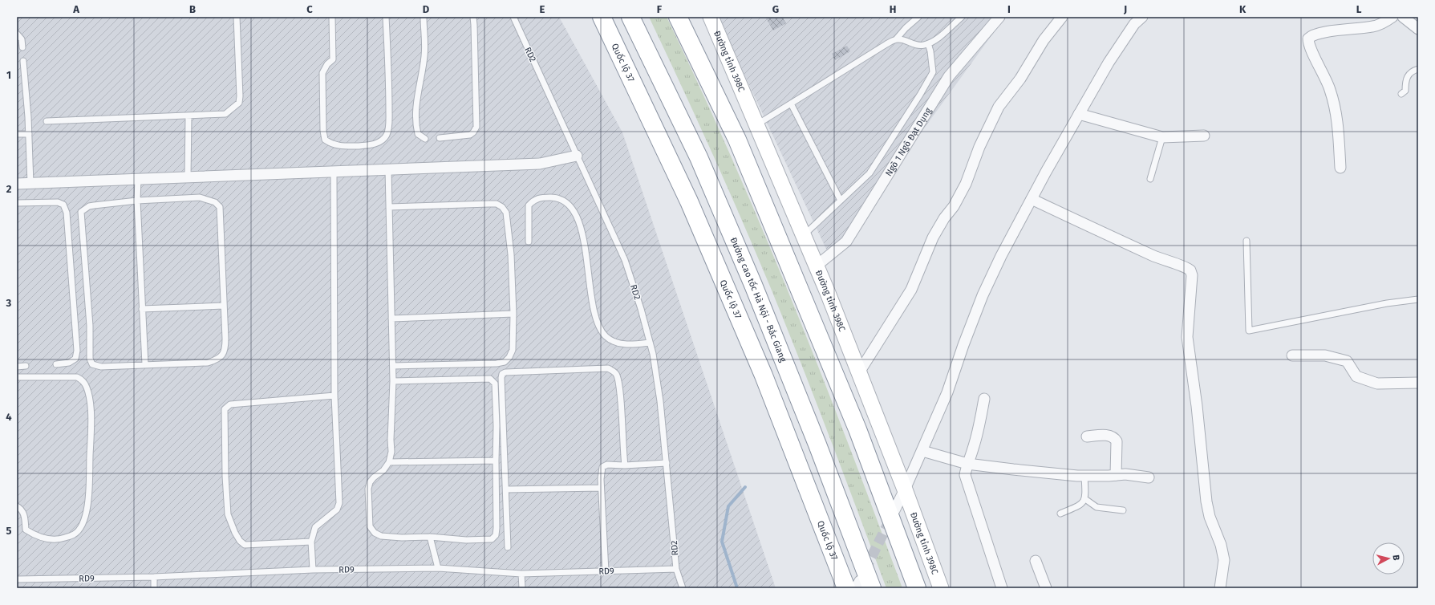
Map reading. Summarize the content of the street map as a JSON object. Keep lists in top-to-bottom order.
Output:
{
  "streets": {
    "highway": ["Quốc lộ 37", "Đường cao tốc Hà Nội - Bắc Giang"],
    "main road": ["Đường tỉnh 398C"],
    "street": ["Ngõ 1 Ngô Đạt Dụng"],
    "lane": ["RD2", "RD9"]
  },
  "crossings": [
    ["RD2", "RD9"],
    ["Đường tỉnh 398C", "Ngõ 1 Ngô Đạt Dụng"],
    ["Quốc lộ 37", "Đường cao tốc Hà Nội - Bắc Giang"]
  ],
  "north": "right",
  "grid": {
    "columns": [
      "A",
      "B",
      "C",
      "D",
      "E",
      "F",
      "G",
      "H",
      "I",
      "J",
      "K",
      "L"
    ],
    "rows": [
      "1",
      "2",
      "3",
      "4",
      "5"
    ]
  }
}
